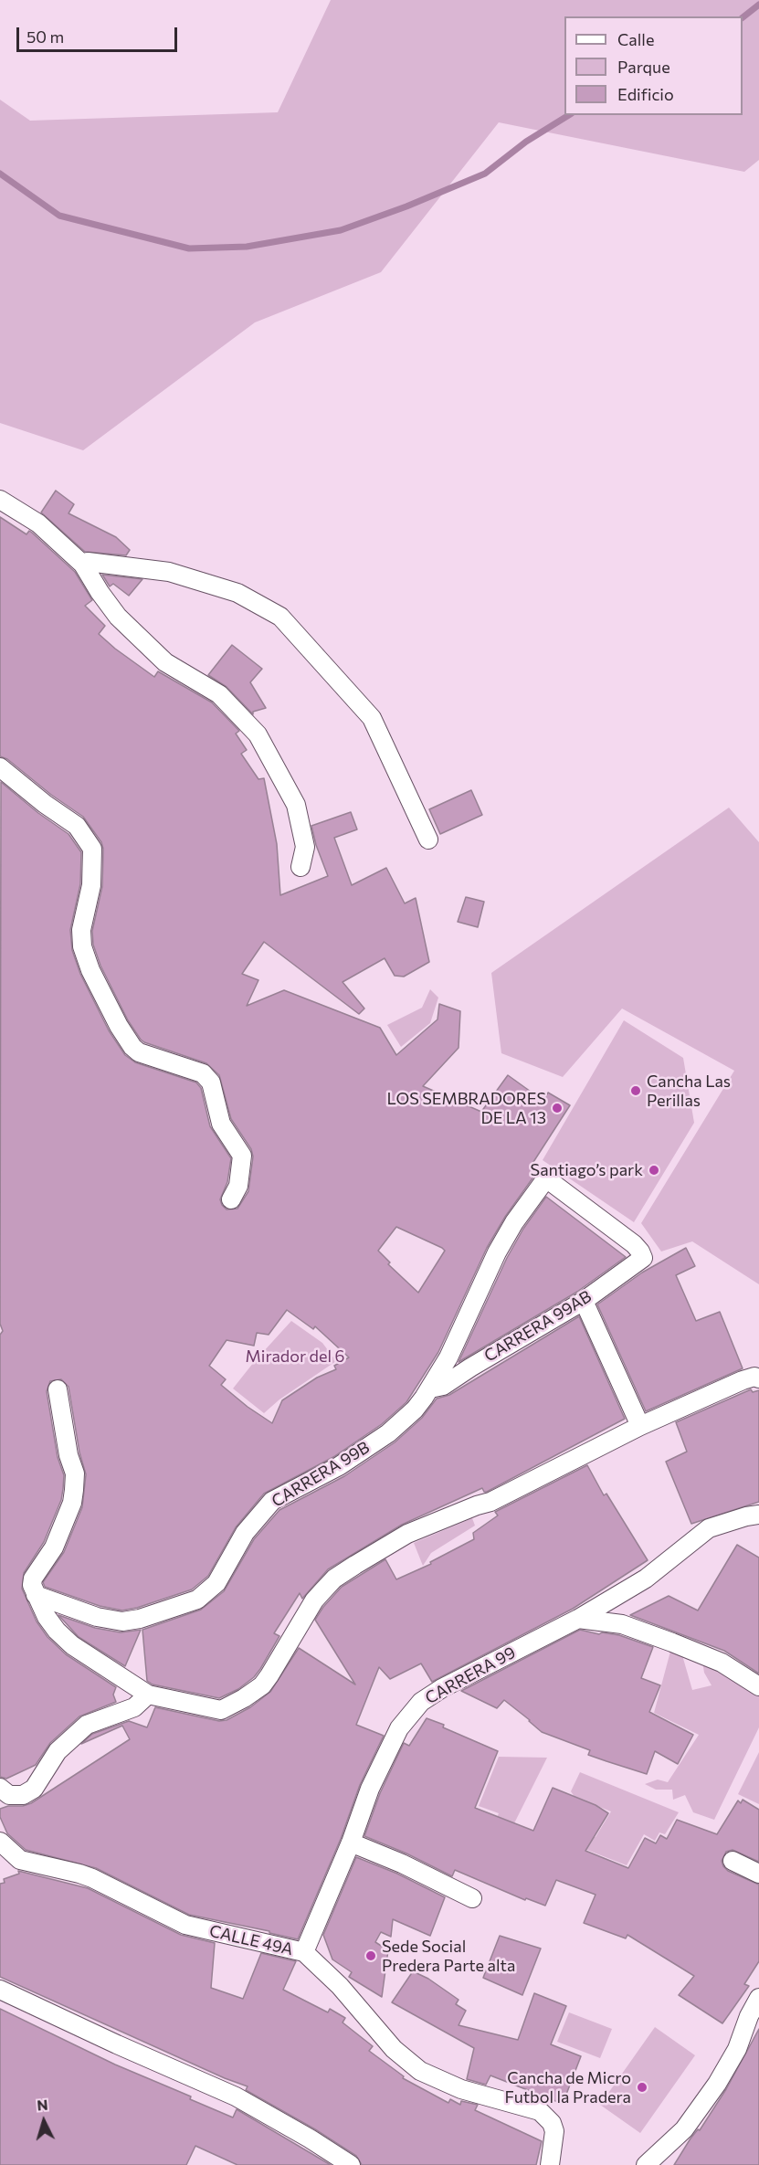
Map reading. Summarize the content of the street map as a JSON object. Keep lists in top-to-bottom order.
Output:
{
  "streets": {
    "street": [
      "CARRERA 99AB",
      "CARRERA 99B",
      "CARRERA 99",
      "CALLE 49A"
    ]
  },
  "crossings": [
    ["CARRERA 99AB", "CARRERA 99B"],
    ["CARRERA 99", "CALLE 49A"]
  ],
  "parks": ["Mirador del 6"],
  "places": [
    "Cancha Las Perillas",
    "LOS SEMBRADORES DE LA 13",
    "Santiago’s park",
    "Sede Social Predera Parte alta",
    "Cancha de Micro Futbol la Pradera"
  ],
  "legend": ["Calle", "Parque", "Edificio"],
  "scale_bar": "50 m",
  "north": "top"
}
